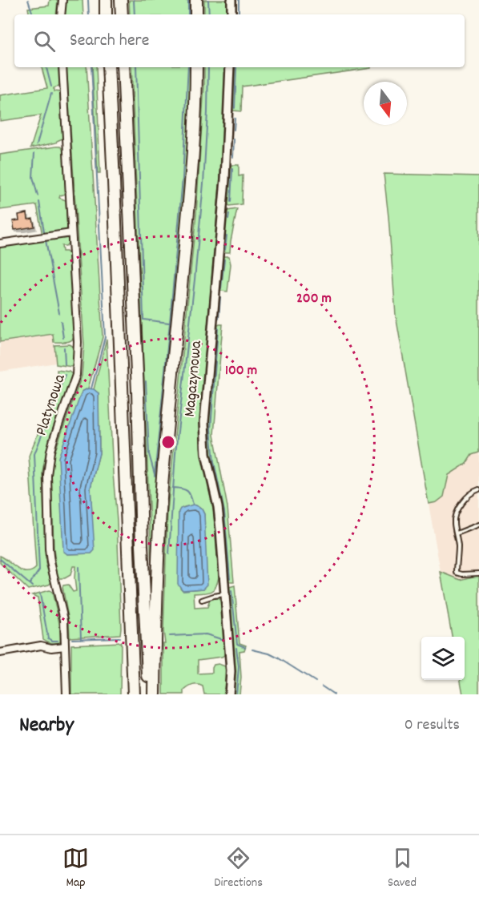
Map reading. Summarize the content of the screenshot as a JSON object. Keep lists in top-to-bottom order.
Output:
{
  "streets": {
    "street": ["Magazynowa", "Platynowa"]
  },
  "north": "bottom",
  "page": {
    "search": "Search here",
    "heading": ["Nearby", "0 results"],
    "nav": ["Map", "Directions", "Saved"]
  },
  "rings": ["200 m", "100 m"]
}
